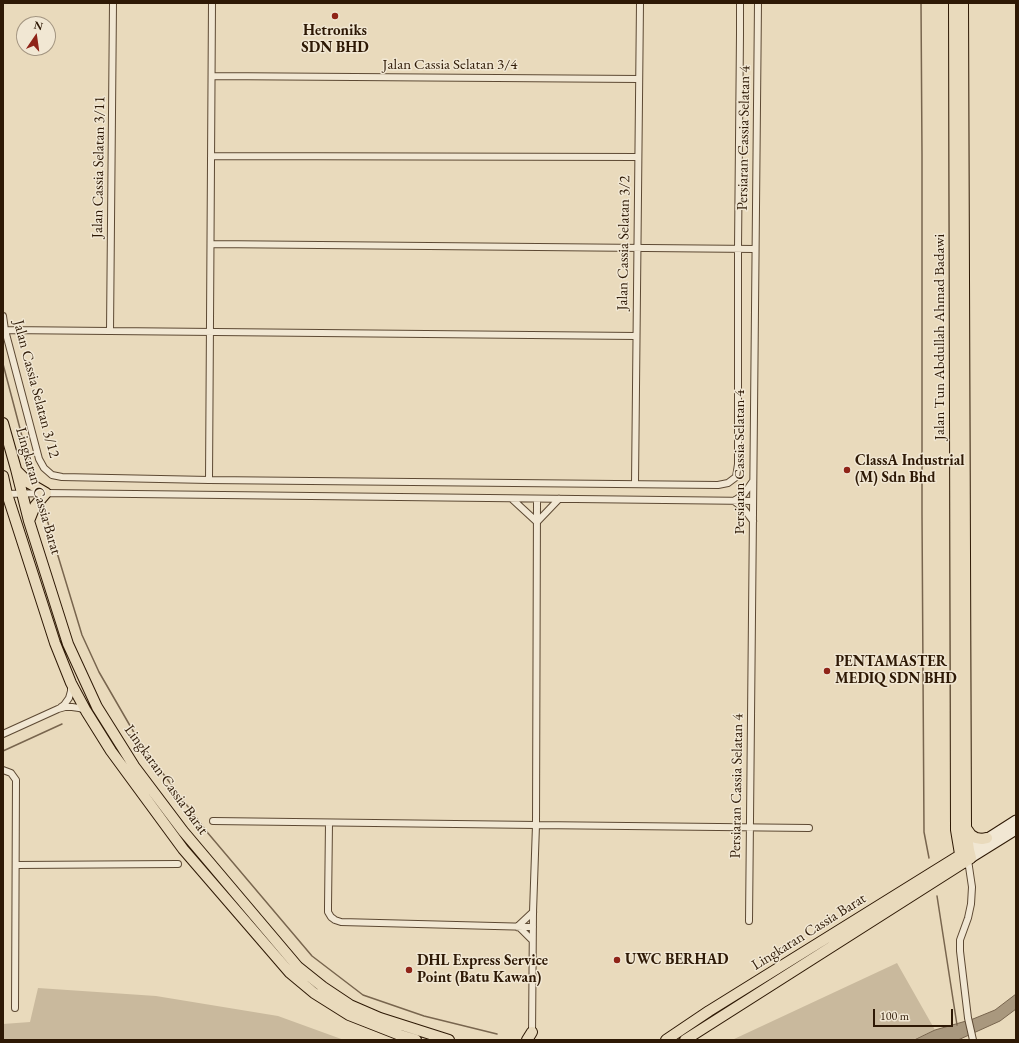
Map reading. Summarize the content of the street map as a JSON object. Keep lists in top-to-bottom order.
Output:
{
  "streets": {
    "main road": ["Jalan Tun Abdullah Ahmad Badawi", "Lingkaran Cassia Barat"],
    "street": [
      "Jalan Cassia Selatan 3/4",
      "Persiaran Cassia Selatan 4",
      "Jalan Cassia Selatan 3/11",
      "Jalan Cassia Selatan 3/2",
      "Jalan Cassia Selatan 3/12"
    ]
  },
  "crossings": [
    ["Jalan Cassia Selatan 3/4", "Jalan Cassia Selatan 3/2"],
    ["Jalan Cassia Selatan 3/2", "Jalan Cassia Selatan 3/12"],
    ["Jalan Tun Abdullah Ahmad Badawi", "Lingkaran Cassia Barat"]
  ],
  "places": [
    "Hetroniks SDN BHD",
    "ClassA Industrial (M) Sdn Bhd",
    "PENTAMASTER MEDIQ SDN BHD",
    "UWC BERHAD",
    "DHL Express Service Point (Batu Kawan)"
  ],
  "scale_bar": "100 m",
  "north": "top"
}
